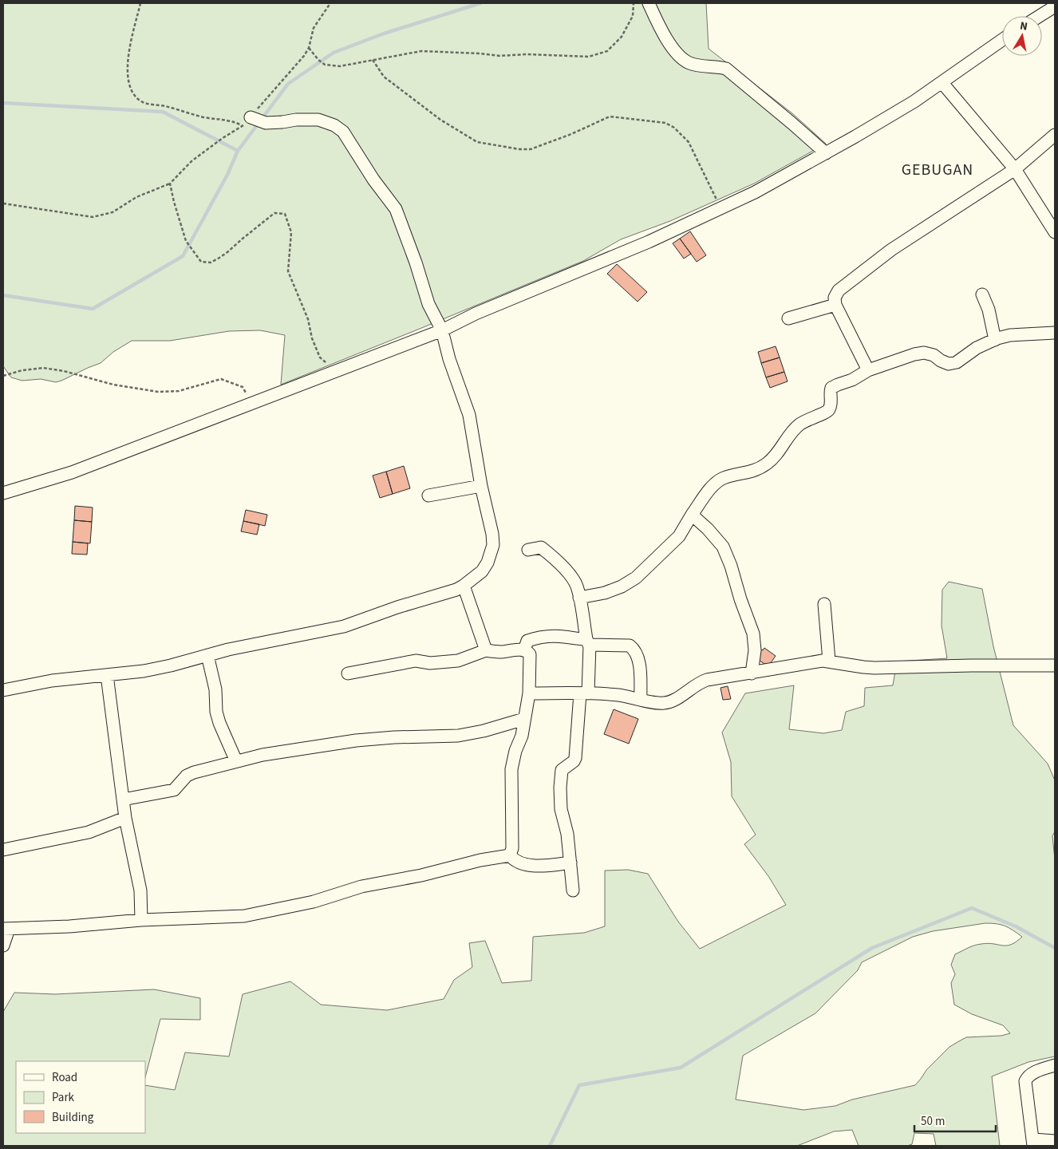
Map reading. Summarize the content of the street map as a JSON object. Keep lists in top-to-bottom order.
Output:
{
  "districts": ["GEBUGAN"],
  "legend": ["Road", "Park", "Building"],
  "scale_bar": "50 m",
  "north": "top"
}
